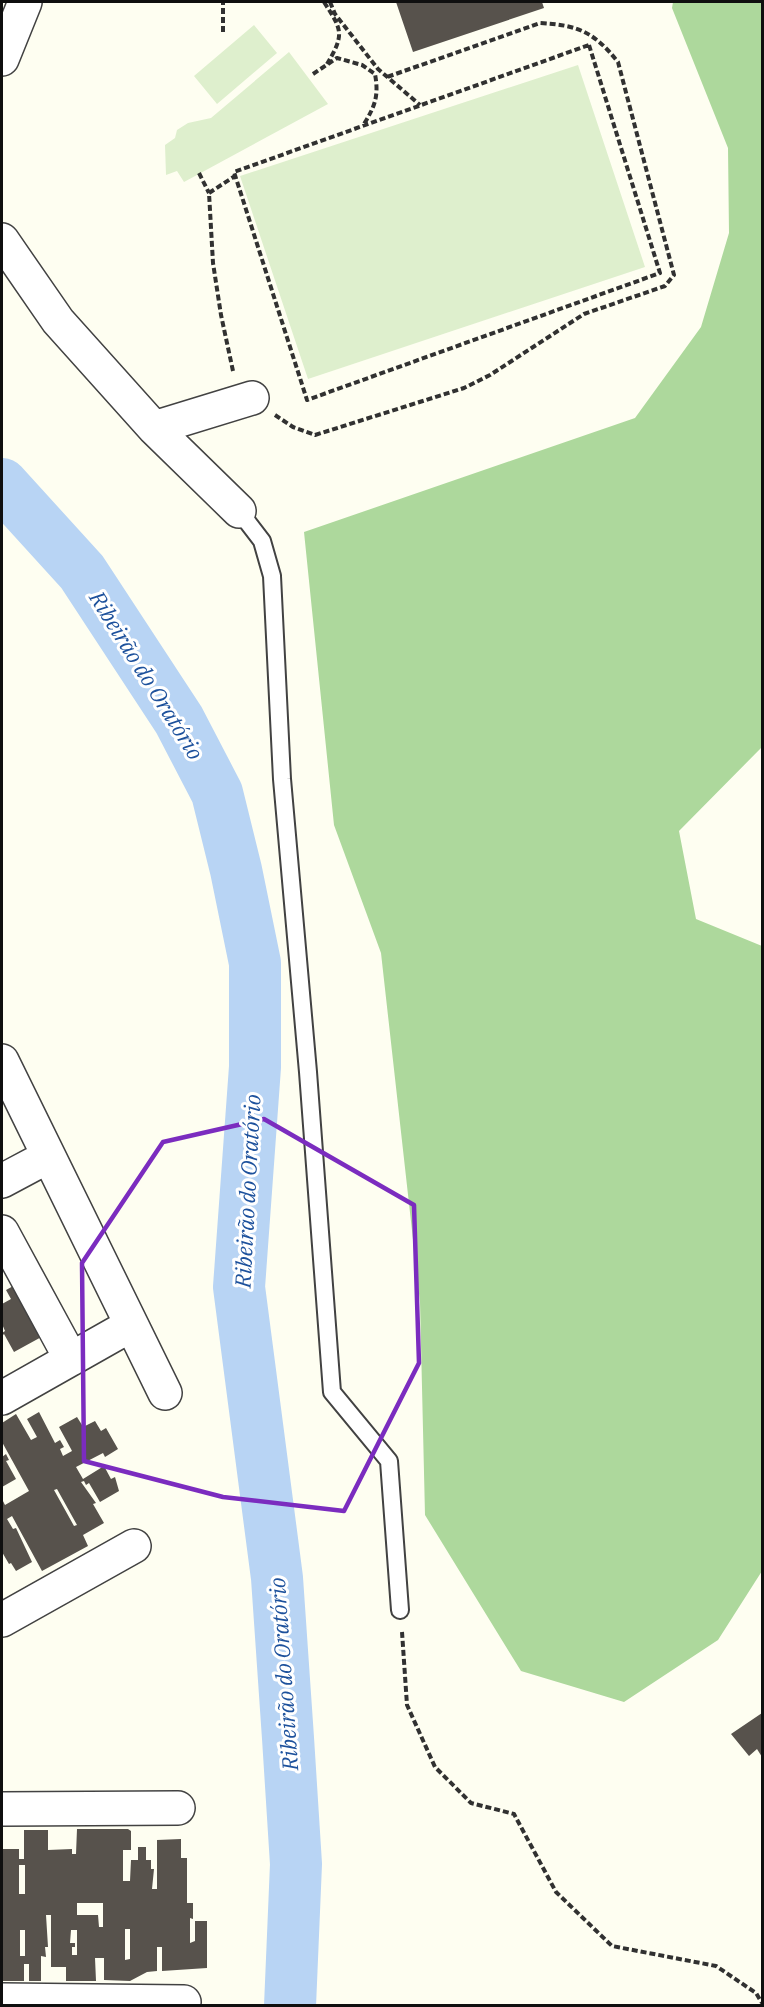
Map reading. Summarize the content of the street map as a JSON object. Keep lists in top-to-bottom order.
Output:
{
  "water": ["Ribeirão do Oratório"]
}
